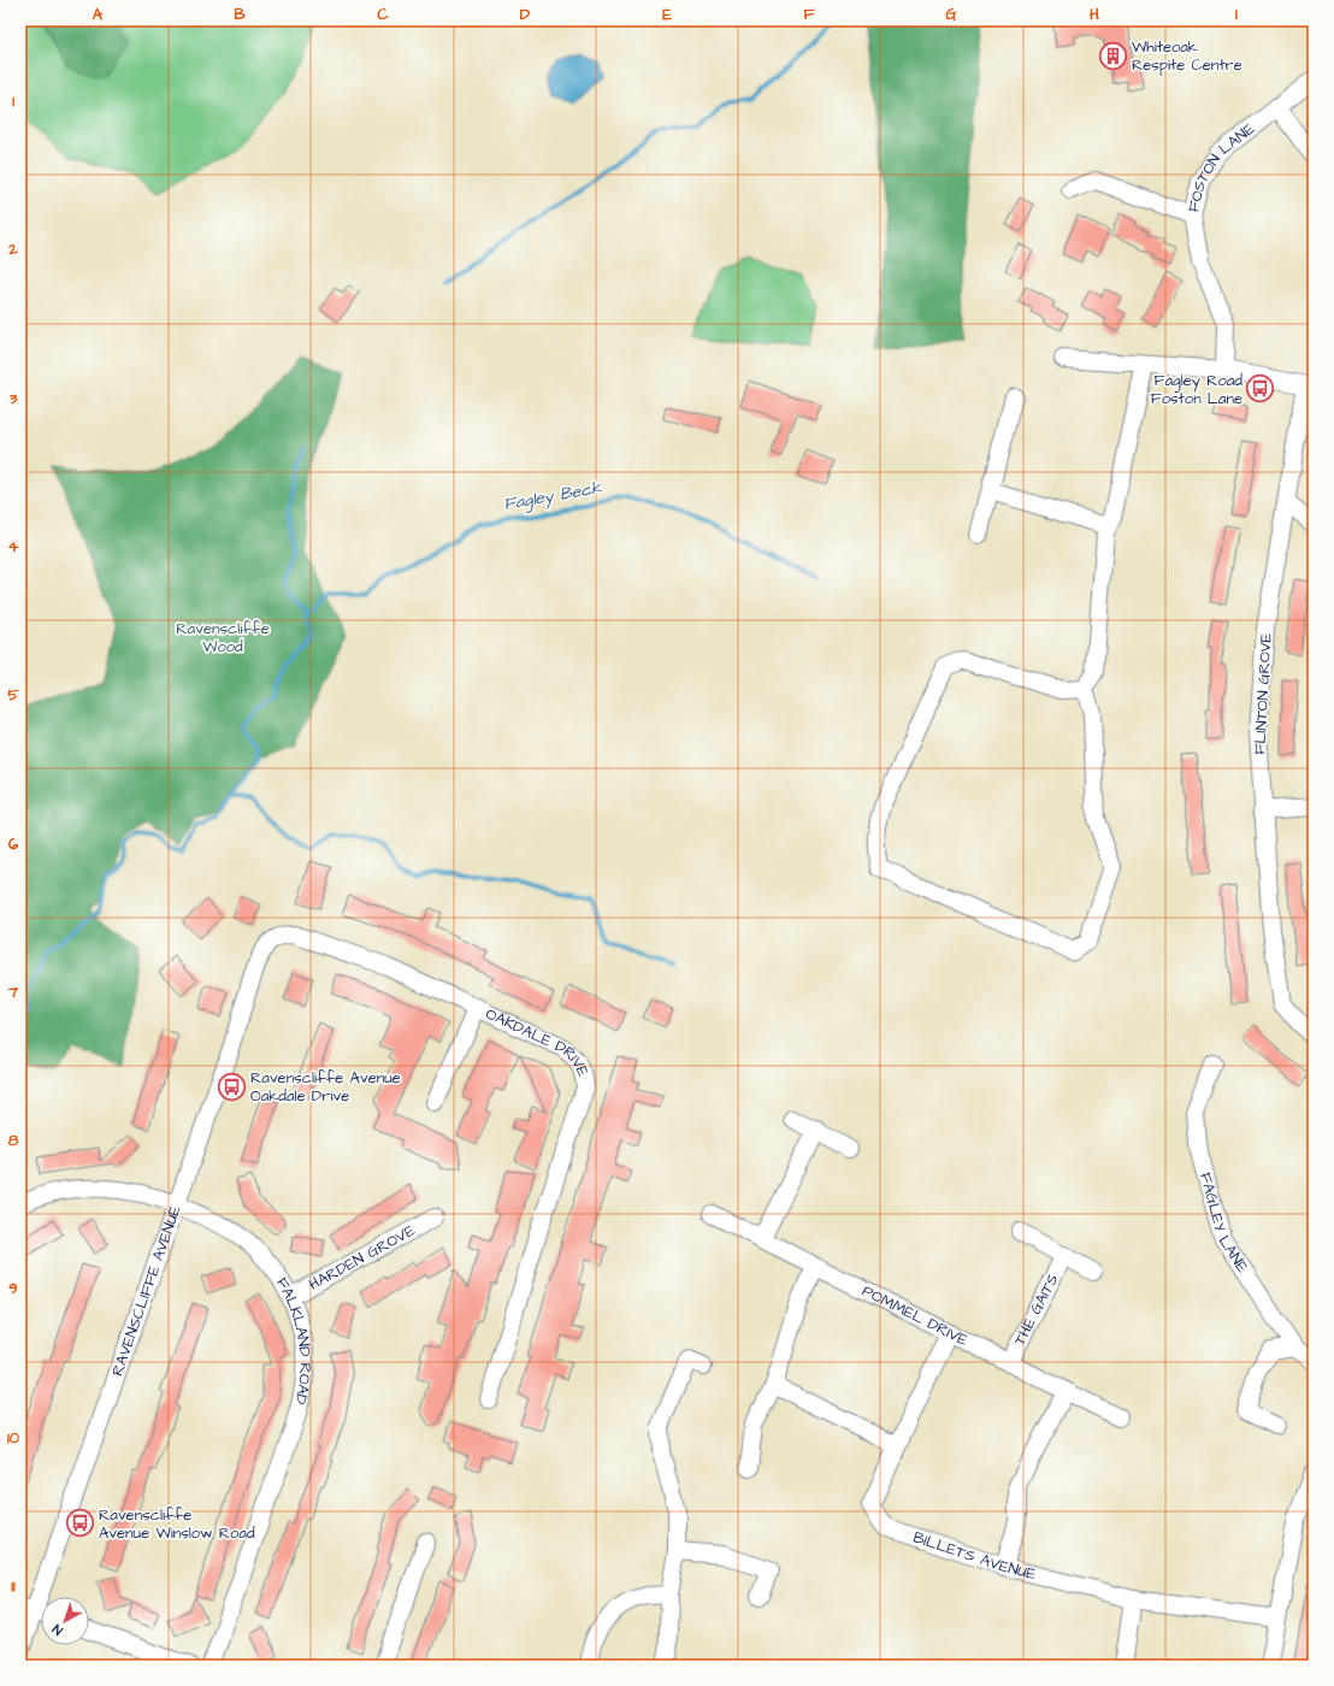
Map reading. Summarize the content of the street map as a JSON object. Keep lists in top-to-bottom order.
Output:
{
  "streets": {
    "street": [
      "FOSTON LANE",
      "FLINTON GROVE",
      "OAKDALE DRIVE",
      "FAGLEY LANE",
      "HARDEN GROVE",
      "RAVENSCLIFFE AVENUE",
      "THE GAITS",
      "POMMEL DRIVE",
      "FALKLAND ROAD",
      "BILLETS AVENUE"
    ]
  },
  "crossings": [
    ["OAKDALE DRIVE", "RAVENSCLIFFE AVENUE"],
    ["HARDEN GROVE", "FALKLAND ROAD"],
    ["RAVENSCLIFFE AVENUE", "FALKLAND ROAD"],
    ["THE GAITS", "POMMEL DRIVE"],
    ["POMMEL DRIVE", "BILLETS AVENUE"]
  ],
  "water": ["Fagley Beck"],
  "parks": ["Ravenscliffe Wood"],
  "places": {
    "building": ["Whiteoak Respite Centre"],
    "bus stop": ["Fagley Road Foston Lane", "Ravenscliffe Avenue Oakdale Drive", "Ravenscliffe Avenue Winslow Road"]
  },
  "north": "bottom left",
  "grid": {
    "columns": [
      "A",
      "B",
      "C",
      "D",
      "E",
      "F",
      "G",
      "H",
      "I"
    ],
    "rows": [
      "1",
      "2",
      "3",
      "4",
      "5",
      "6",
      "7",
      "8",
      "9",
      "10",
      "11"
    ]
  }
}
